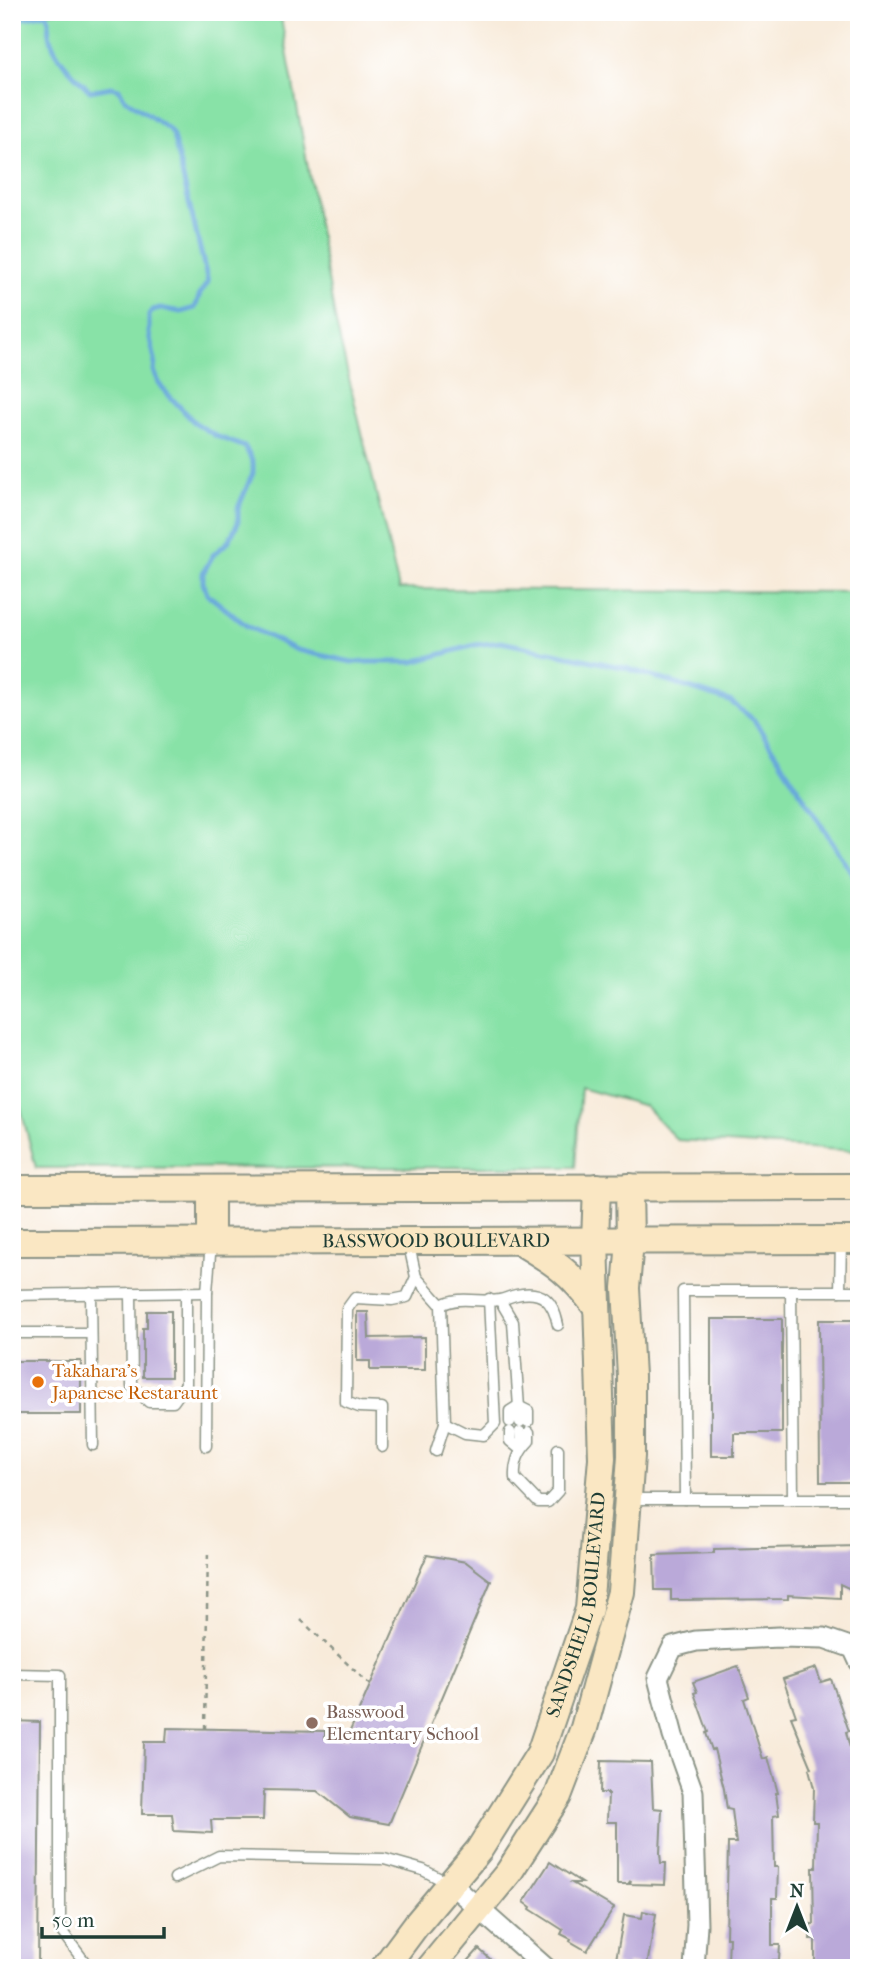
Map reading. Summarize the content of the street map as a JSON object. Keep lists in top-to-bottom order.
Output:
{
  "streets": {
    "main road": ["BASSWOOD BOULEVARD", "SANDSHELL BOULEVARD"]
  },
  "crossings": [
    ["BASSWOOD BOULEVARD", "SANDSHELL BOULEVARD"]
  ],
  "places": ["Takahara's Japanese Restaraunt", "Basswood Elementary School"],
  "scale_bar": "50 m",
  "north": "top"
}
